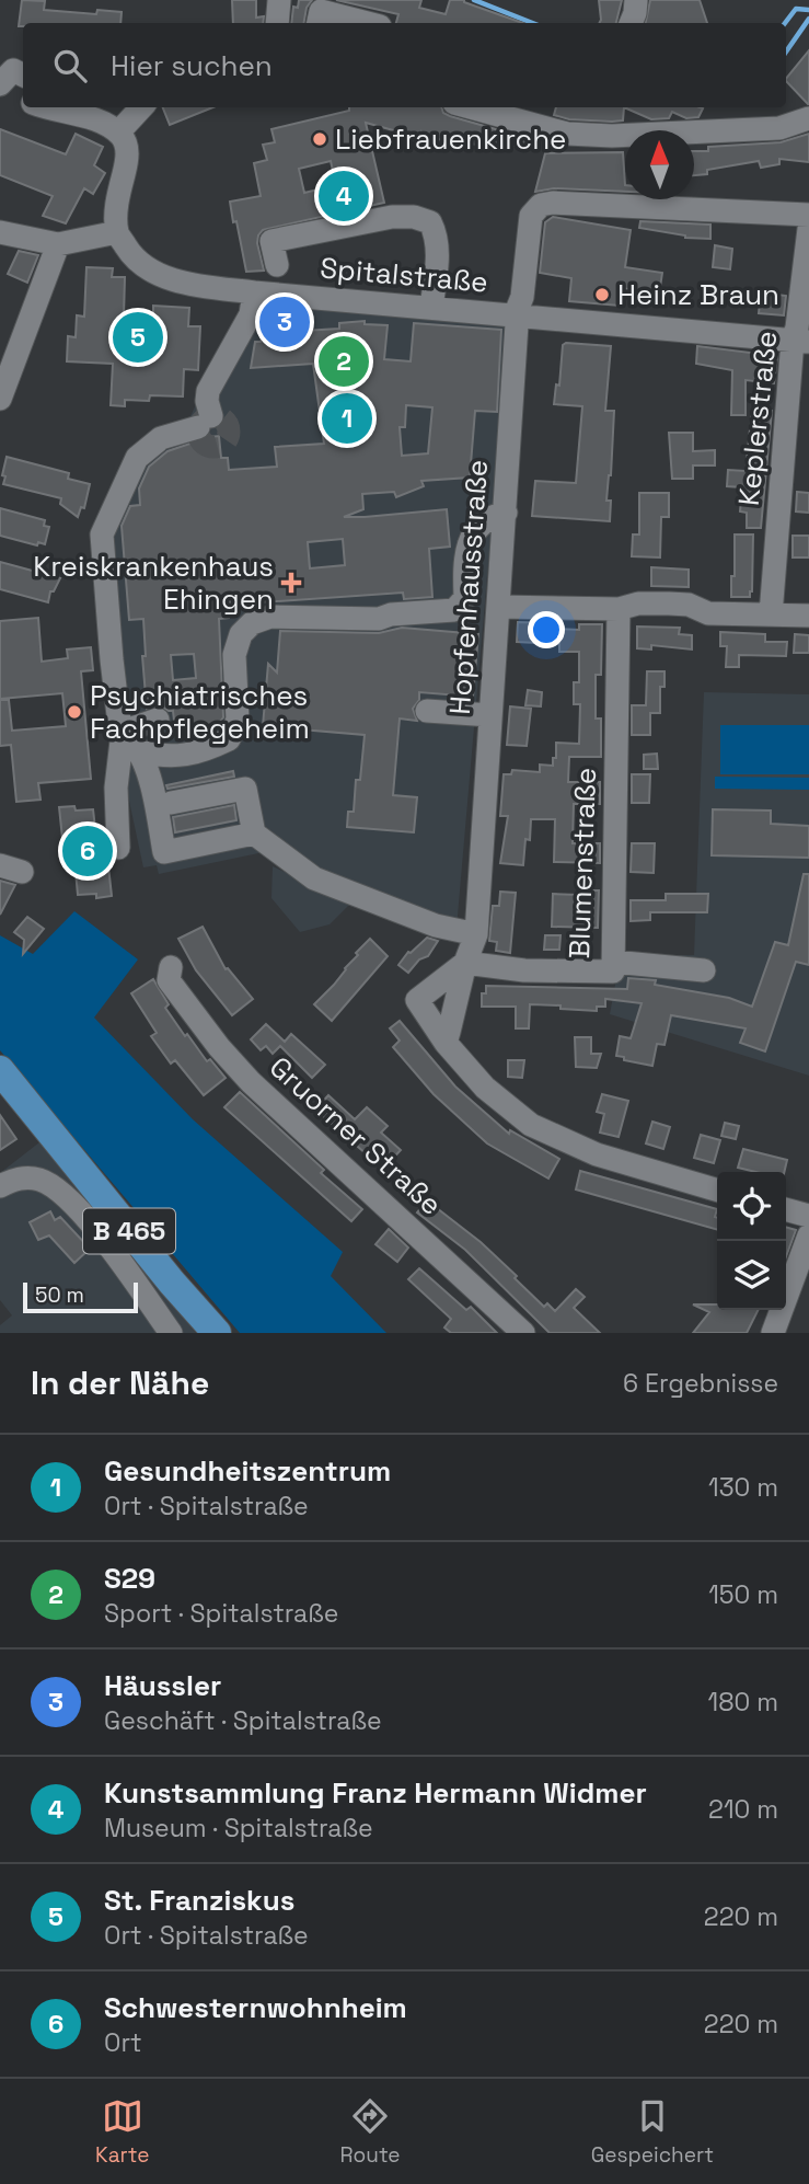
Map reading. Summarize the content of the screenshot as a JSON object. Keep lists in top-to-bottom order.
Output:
{
  "streets": {
    "main road": ["B 465"],
    "street": [
      "Spitalstraße",
      "Keplerstraße",
      "Hopfenhausstraße",
      "Blumenstraße",
      "Gruorner Straße"
    ]
  },
  "crossings": [
    ["Spitalstraße", "Keplerstraße"],
    ["Spitalstraße", "Hopfenhausstraße"],
    ["Hopfenhausstraße", "Blumenstraße"]
  ],
  "places": {
    "other": ["Liebfrauenkirche", "Heinz Braun", "Psychiatrisches Fachpflegeheim"],
    "health": ["Kreiskrankenhaus Ehingen"]
  },
  "scale_bar": "50 m",
  "north": "top",
  "page": {
    "search": "Hier suchen",
    "pins": [
      "4",
      "3",
      "5",
      "2",
      "1",
      "6"
    ],
    "scale": "50 m",
    "heading": ["In der Nähe", "6 Ergebnisse"],
    "list": [
      {
        "mark": "1",
        "name": "Gesundheitszentrum",
        "note": "Ort · Spitalstraße",
        "value": "130 m"
      },
      {
        "mark": "2",
        "name": "S29",
        "note": "Sport · Spitalstraße",
        "value": "150 m"
      },
      {
        "mark": "3",
        "name": "Häussler",
        "note": "Geschäft · Spitalstraße",
        "value": "180 m"
      },
      {
        "mark": "4",
        "name": "Kunstsammlung Franz Hermann Widmer",
        "note": "Museum · Spitalstraße",
        "value": "210 m"
      },
      {
        "mark": "5",
        "name": "St. Franziskus",
        "note": "Ort · Spitalstraße",
        "value": "220 m"
      },
      {
        "mark": "6",
        "name": "Schwesternwohnheim",
        "note": "Ort",
        "value": "220 m"
      }
    ],
    "nav": ["Karte", "Route", "Gespeichert"]
  }
}
